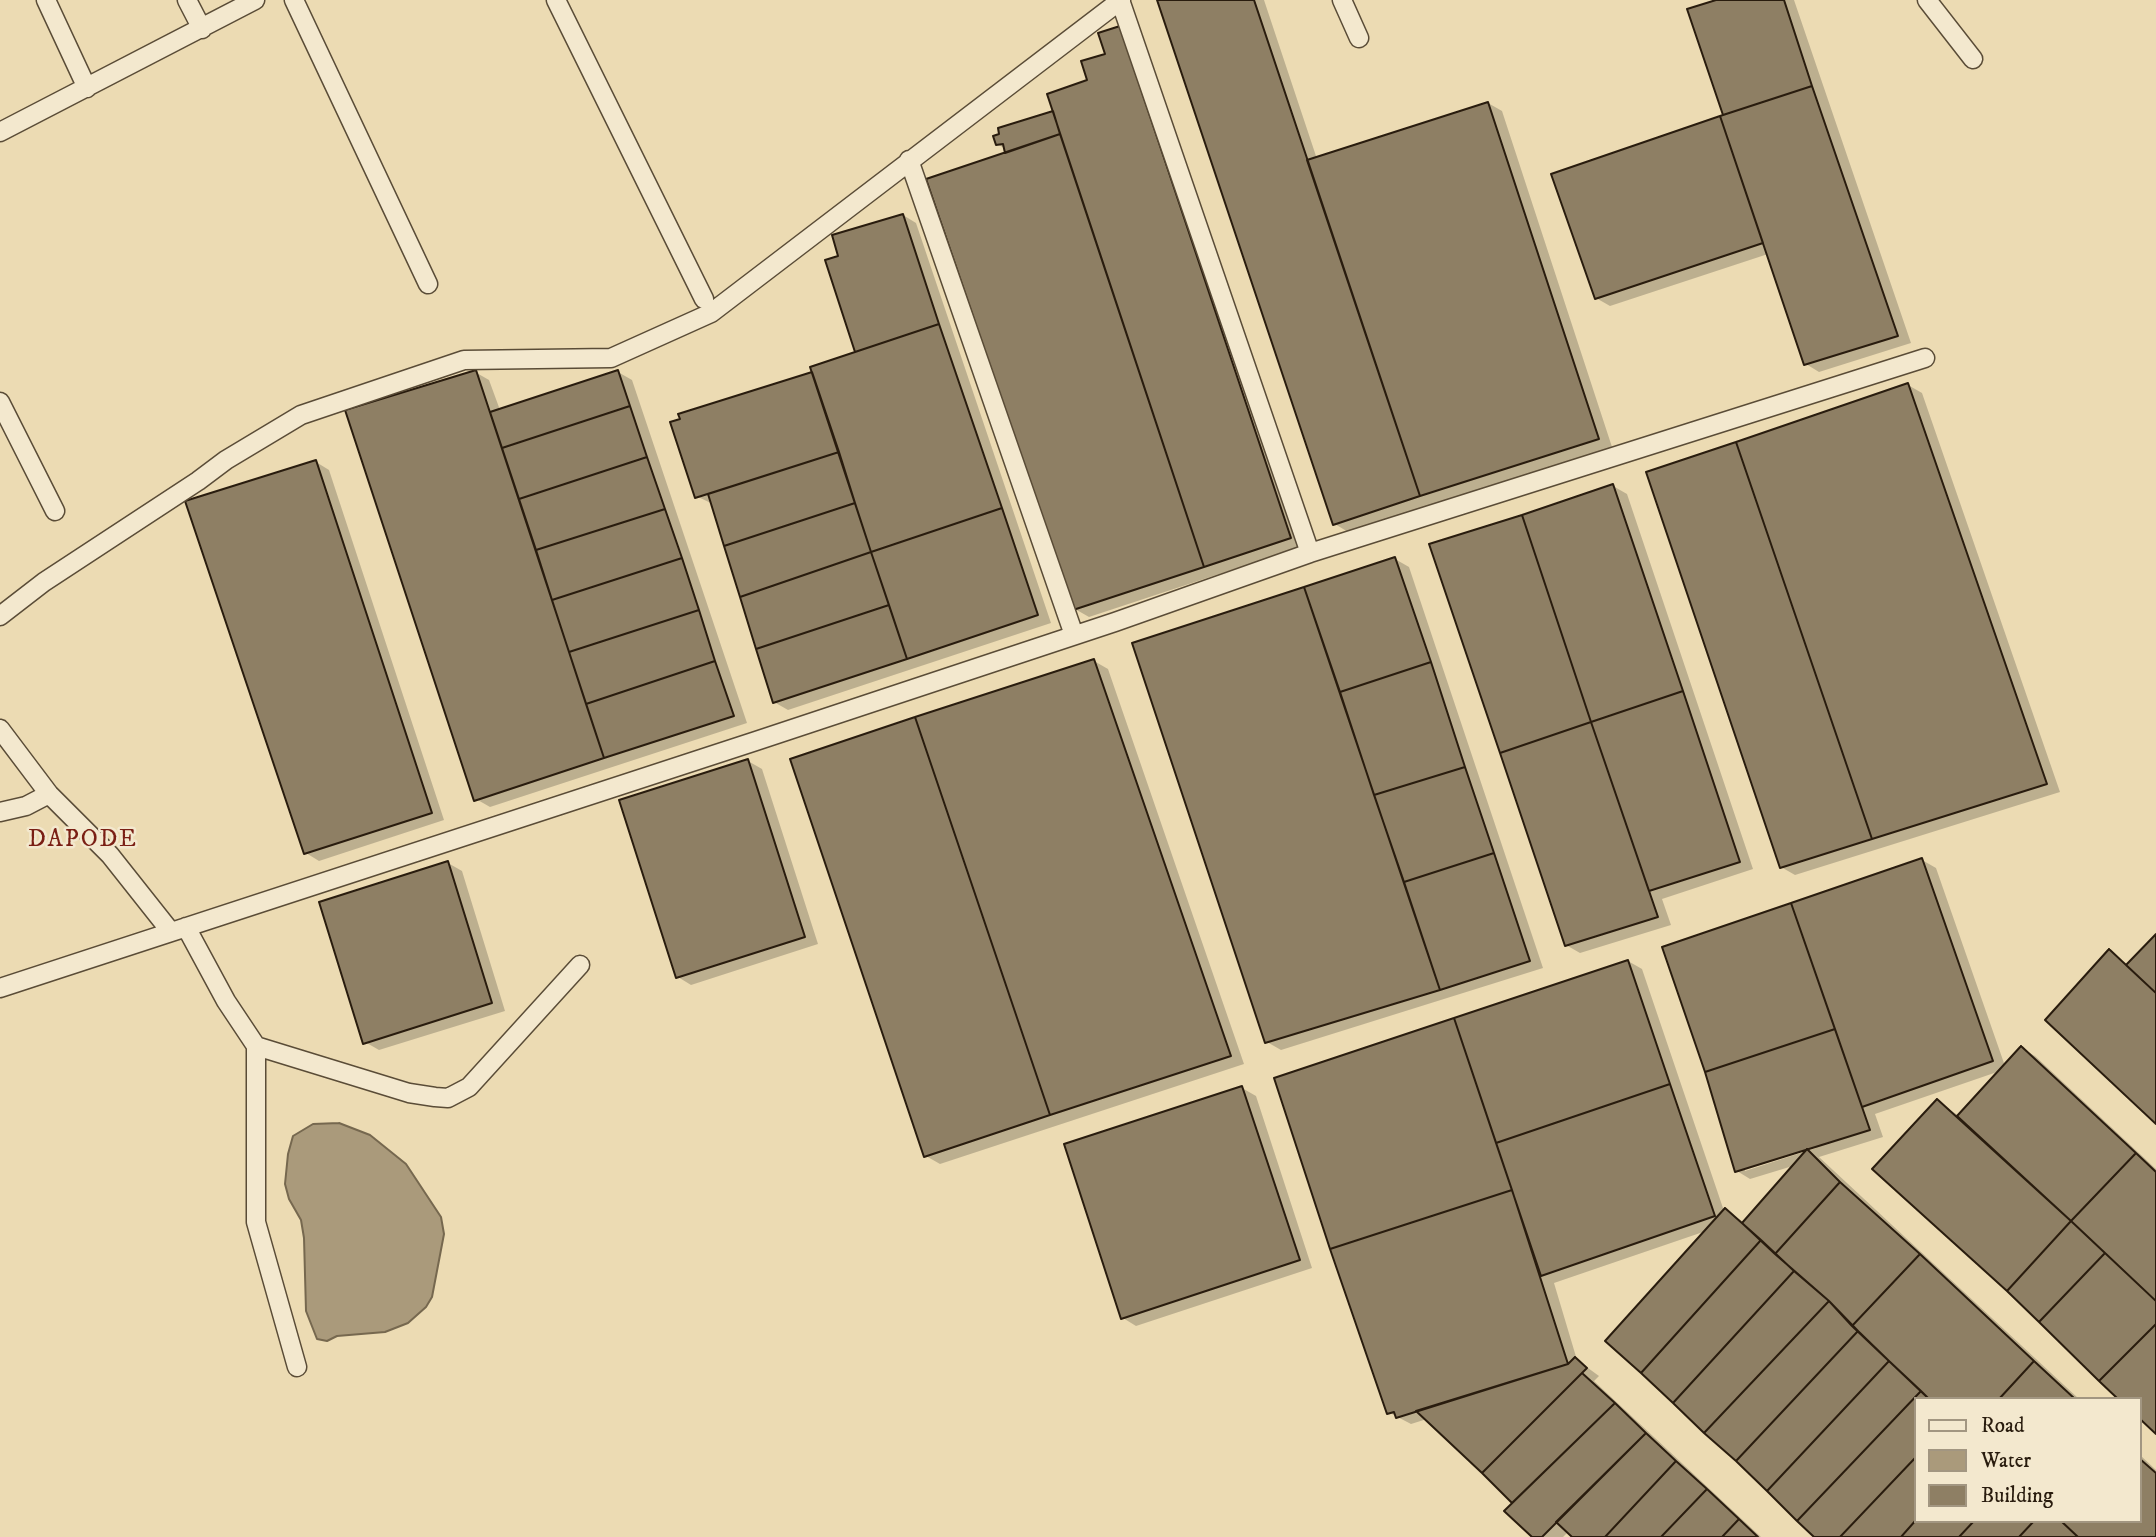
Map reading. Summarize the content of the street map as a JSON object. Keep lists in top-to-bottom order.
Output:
{
  "districts": ["DAPODE"],
  "legend": ["Road", "Water", "Building"]
}
